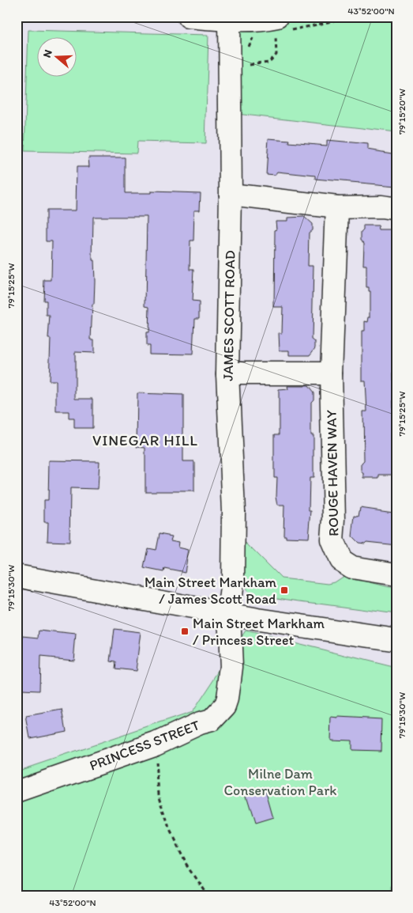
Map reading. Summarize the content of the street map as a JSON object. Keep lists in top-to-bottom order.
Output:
{
  "streets": {
    "street": ["JAMES SCOTT ROAD", "ROUGE HAVEN WAY", "PRINCESS STREET"]
  },
  "crossings": [
    ["JAMES SCOTT ROAD", "PRINCESS STREET"]
  ],
  "districts": ["VINEGAR HILL"],
  "parks": ["Milne Dam Conservation Park"],
  "places": {
    "transit": ["Main Street Markham / James Scott Road", "Main Street Markham / Princess Street"]
  },
  "north": "left",
  "coordinates": [
    "43°52'00\"N",
    "79°15'20\"W",
    "79°15'25\"W",
    "79°15'30\"W"
  ]
}
